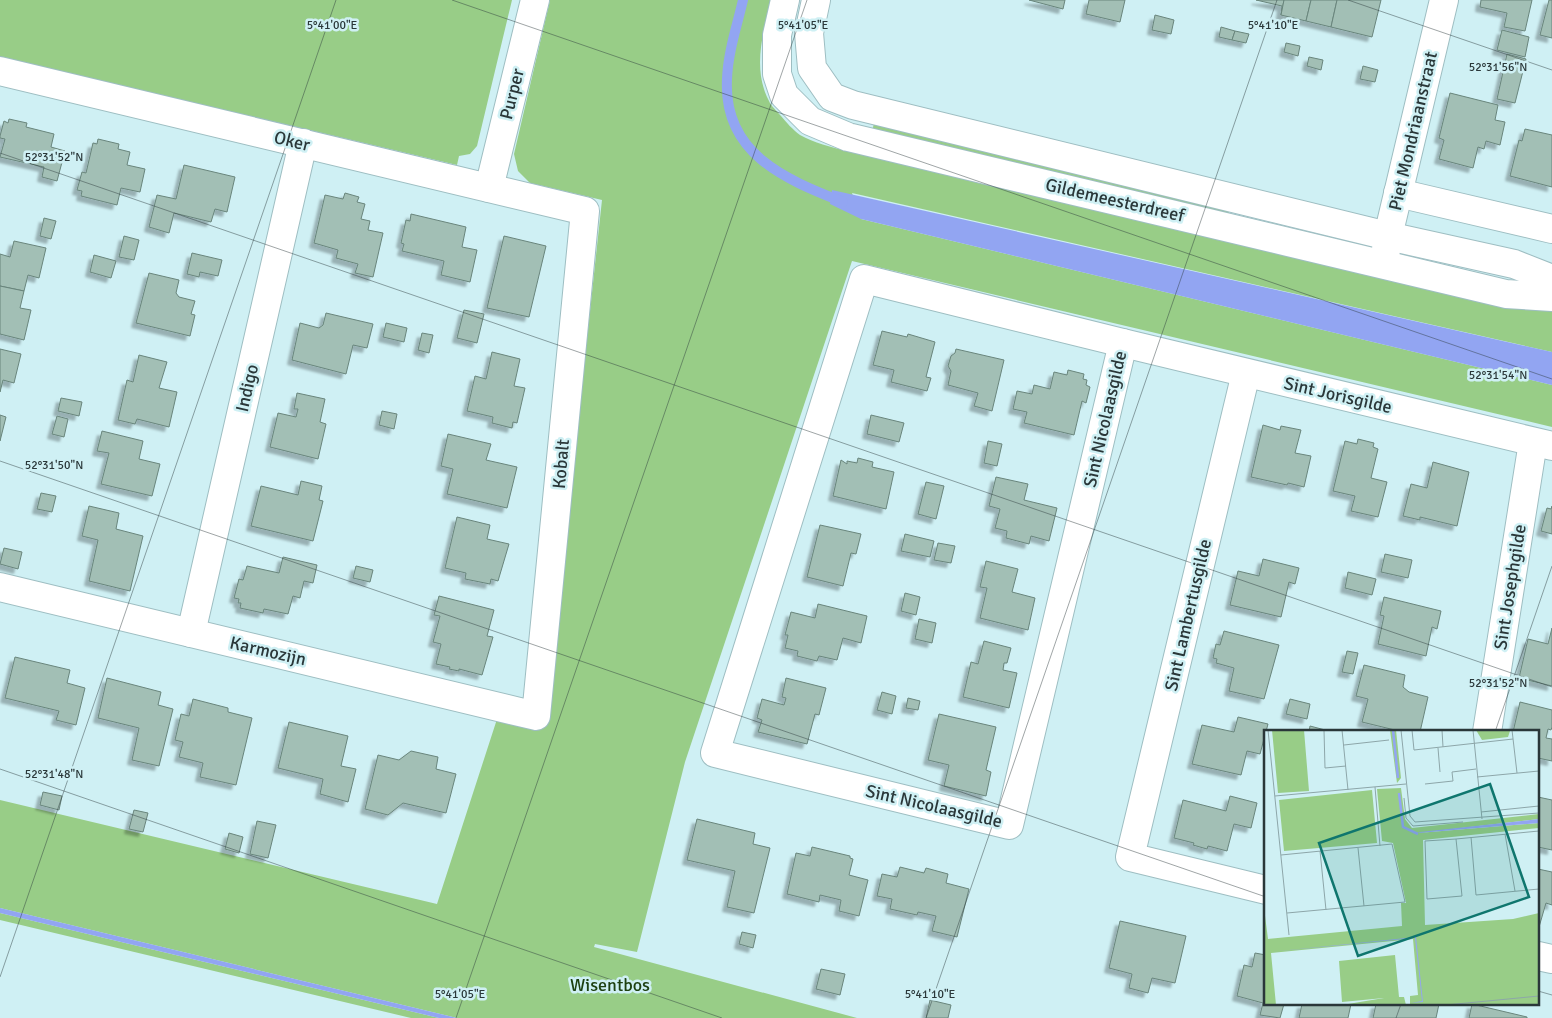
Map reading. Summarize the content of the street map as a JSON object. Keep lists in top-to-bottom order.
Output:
{
  "streets": {
    "street": [
      "Purper",
      "Piet Mondriaanstraat",
      "Oker",
      "Gildemeesterdreef",
      "Indigo",
      "Sint Jorisgilde",
      "Sint Nicolaasgilde",
      "Kobalt",
      "Sint Josephgilde",
      "Sint Lambertusgilde",
      "Karmozijn"
    ]
  },
  "crossings": [
    ["Purper", "Oker"],
    ["Piet Mondriaanstraat", "Gildemeesterdreef"],
    ["Oker", "Indigo"],
    ["Oker", "Kobalt"],
    ["Indigo", "Karmozijn"],
    ["Sint Jorisgilde", "Sint Nicolaasgilde"],
    ["Sint Jorisgilde", "Sint Josephgilde"],
    ["Sint Jorisgilde", "Sint Lambertusgilde"],
    ["Kobalt", "Karmozijn"]
  ],
  "parks": ["Wisentbos"],
  "coordinates": [
    "5°41'00\"E",
    "5°41'05\"E",
    "5°41'10\"E",
    "52°31'56\"N",
    "52°31'52\"N",
    "52°31'54\"N",
    "52°31'50\"N",
    "52°31'48\"N"
  ]
}
